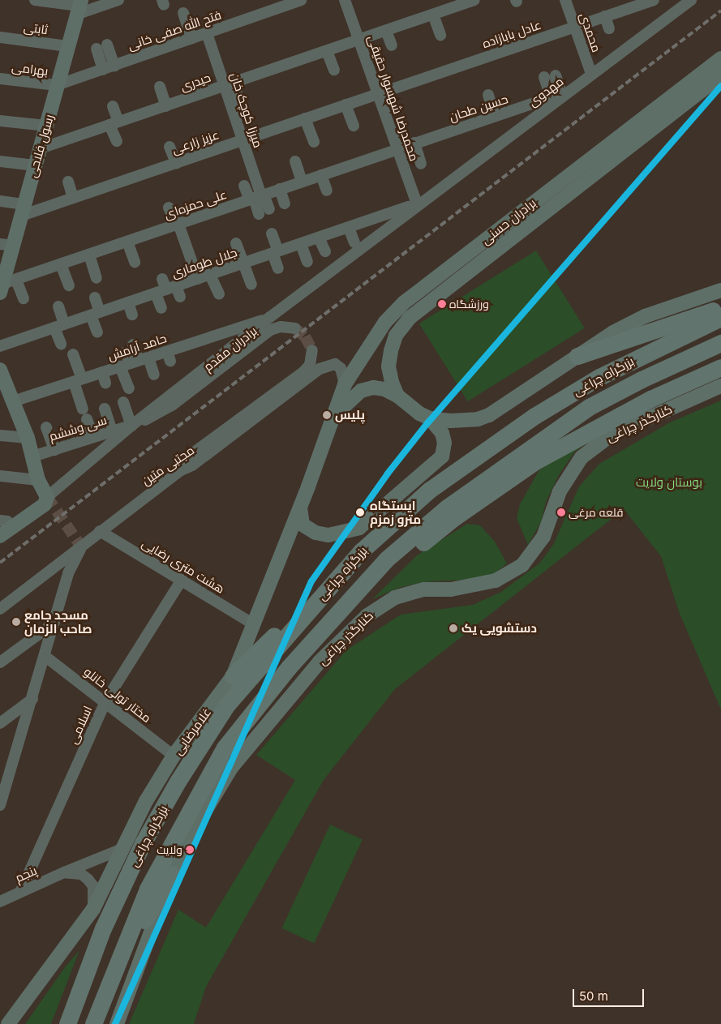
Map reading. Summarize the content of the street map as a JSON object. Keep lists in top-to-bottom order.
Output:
{
  "streets": {
    "highway": ["بزرگراه چراغی"],
    "main road": [
      "رسول فلاحی",
      "برادران حسنی",
      "برادران مقدم",
      "کنارگذر چراغی",
      "غلامرضایی"
    ],
    "street": [
      "ثابتی",
      "فتح الله صفی خانی",
      "محمدی",
      "عادل بابازاده",
      "بهرامی",
      "حیدری",
      "مهدوی",
      "محمدرضا شهسوار حقیقی",
      "حسین طحان",
      "میرزا کوچک خان",
      "عزیز زارعی",
      "علی حمزه‌ای",
      "جلال طوماری",
      "حامد آرامش",
      "سی وششم",
      "مجتبی متین",
      "هشت متری رضایی",
      "مختار تولی خانلو",
      "اسلامی",
      "پنجم"
    ]
  },
  "crossings": [
    ["ثابتی", "رسول فلاحی"],
    ["فتح الله صفی خانی", "بهرامی"],
    ["فتح الله صفی خانی", "میرزا کوچک خان"],
    ["فتح الله صفی خانی", "رسول فلاحی"],
    ["محمدی", "عادل بابازاده"],
    ["محمدی", "مهدوی"],
    ["عادل بابازاده", "محمدرضا شهسوار حقیقی"],
    ["عادل بابازاده", "عزیز زارعی"],
    ["بهرامی", "رسول فلاحی"],
    ["حیدری", "محمدرضا شهسوار حقیقی"],
    ["حیدری", "میرزا کوچک خان"],
    ["حیدری", "رسول فلاحی"],
    ["مهدوی", "محمدرضا شهسوار حقیقی"],
    ["مهدوی", "حسین طحان"],
    ["مهدوی", "جلال طوماری"],
    ["مهدوی", "برادران مقدم"],
    ["محمدرضا شهسوار حقیقی", "حسین طحان"],
    ["محمدرضا شهسوار حقیقی", "عزیز زارعی"],
    ["محمدرضا شهسوار حقیقی", "علی حمزه‌ای"],
    ["محمدرضا شهسوار حقیقی", "جلال طوماری"],
    ["محمدرضا شهسوار حقیقی", "برادران مقدم"],
    ["حسین طحان", "علی حمزه‌ای"],
    ["میرزا کوچک خان", "عزیز زارعی"],
    ["میرزا کوچک خان", "علی حمزه‌ای"],
    ["عزیز زارعی", "رسول فلاحی"],
    ["رسول فلاحی", "علی حمزه‌ای"],
    ["برادران حسنی", "مجتبی متین"],
    ["برادران حسنی", "غلامرضایی"],
    ["جلال طوماری", "برادران مقدم"],
    ["حامد آرامش", "برادران مقدم"],
    ["برادران مقدم", "سی وششم"],
    ["مجتبی متین", "هشت متری رضایی"],
    ["هشت متری رضایی", "اسلامی"],
    ["هشت متری رضایی", "غلامرضایی"],
    ["مختار تولی خانلو", "اسلامی"],
    ["مختار تولی خانلو", "غلامرضایی"],
    ["اسلامی", "پنجم"],
    ["غلامرضایی", "پنجم"]
  ],
  "parks": ["بوستان ولایت"],
  "places": [
    "ورزشگاه",
    "پلیس",
    "ایستگاه مترو زمزم",
    "قلعه مرغی",
    "مسجد جامع صاحب الزمان",
    "دستشویی یک",
    "ولایت"
  ],
  "scale_bar": "50 m"
}
